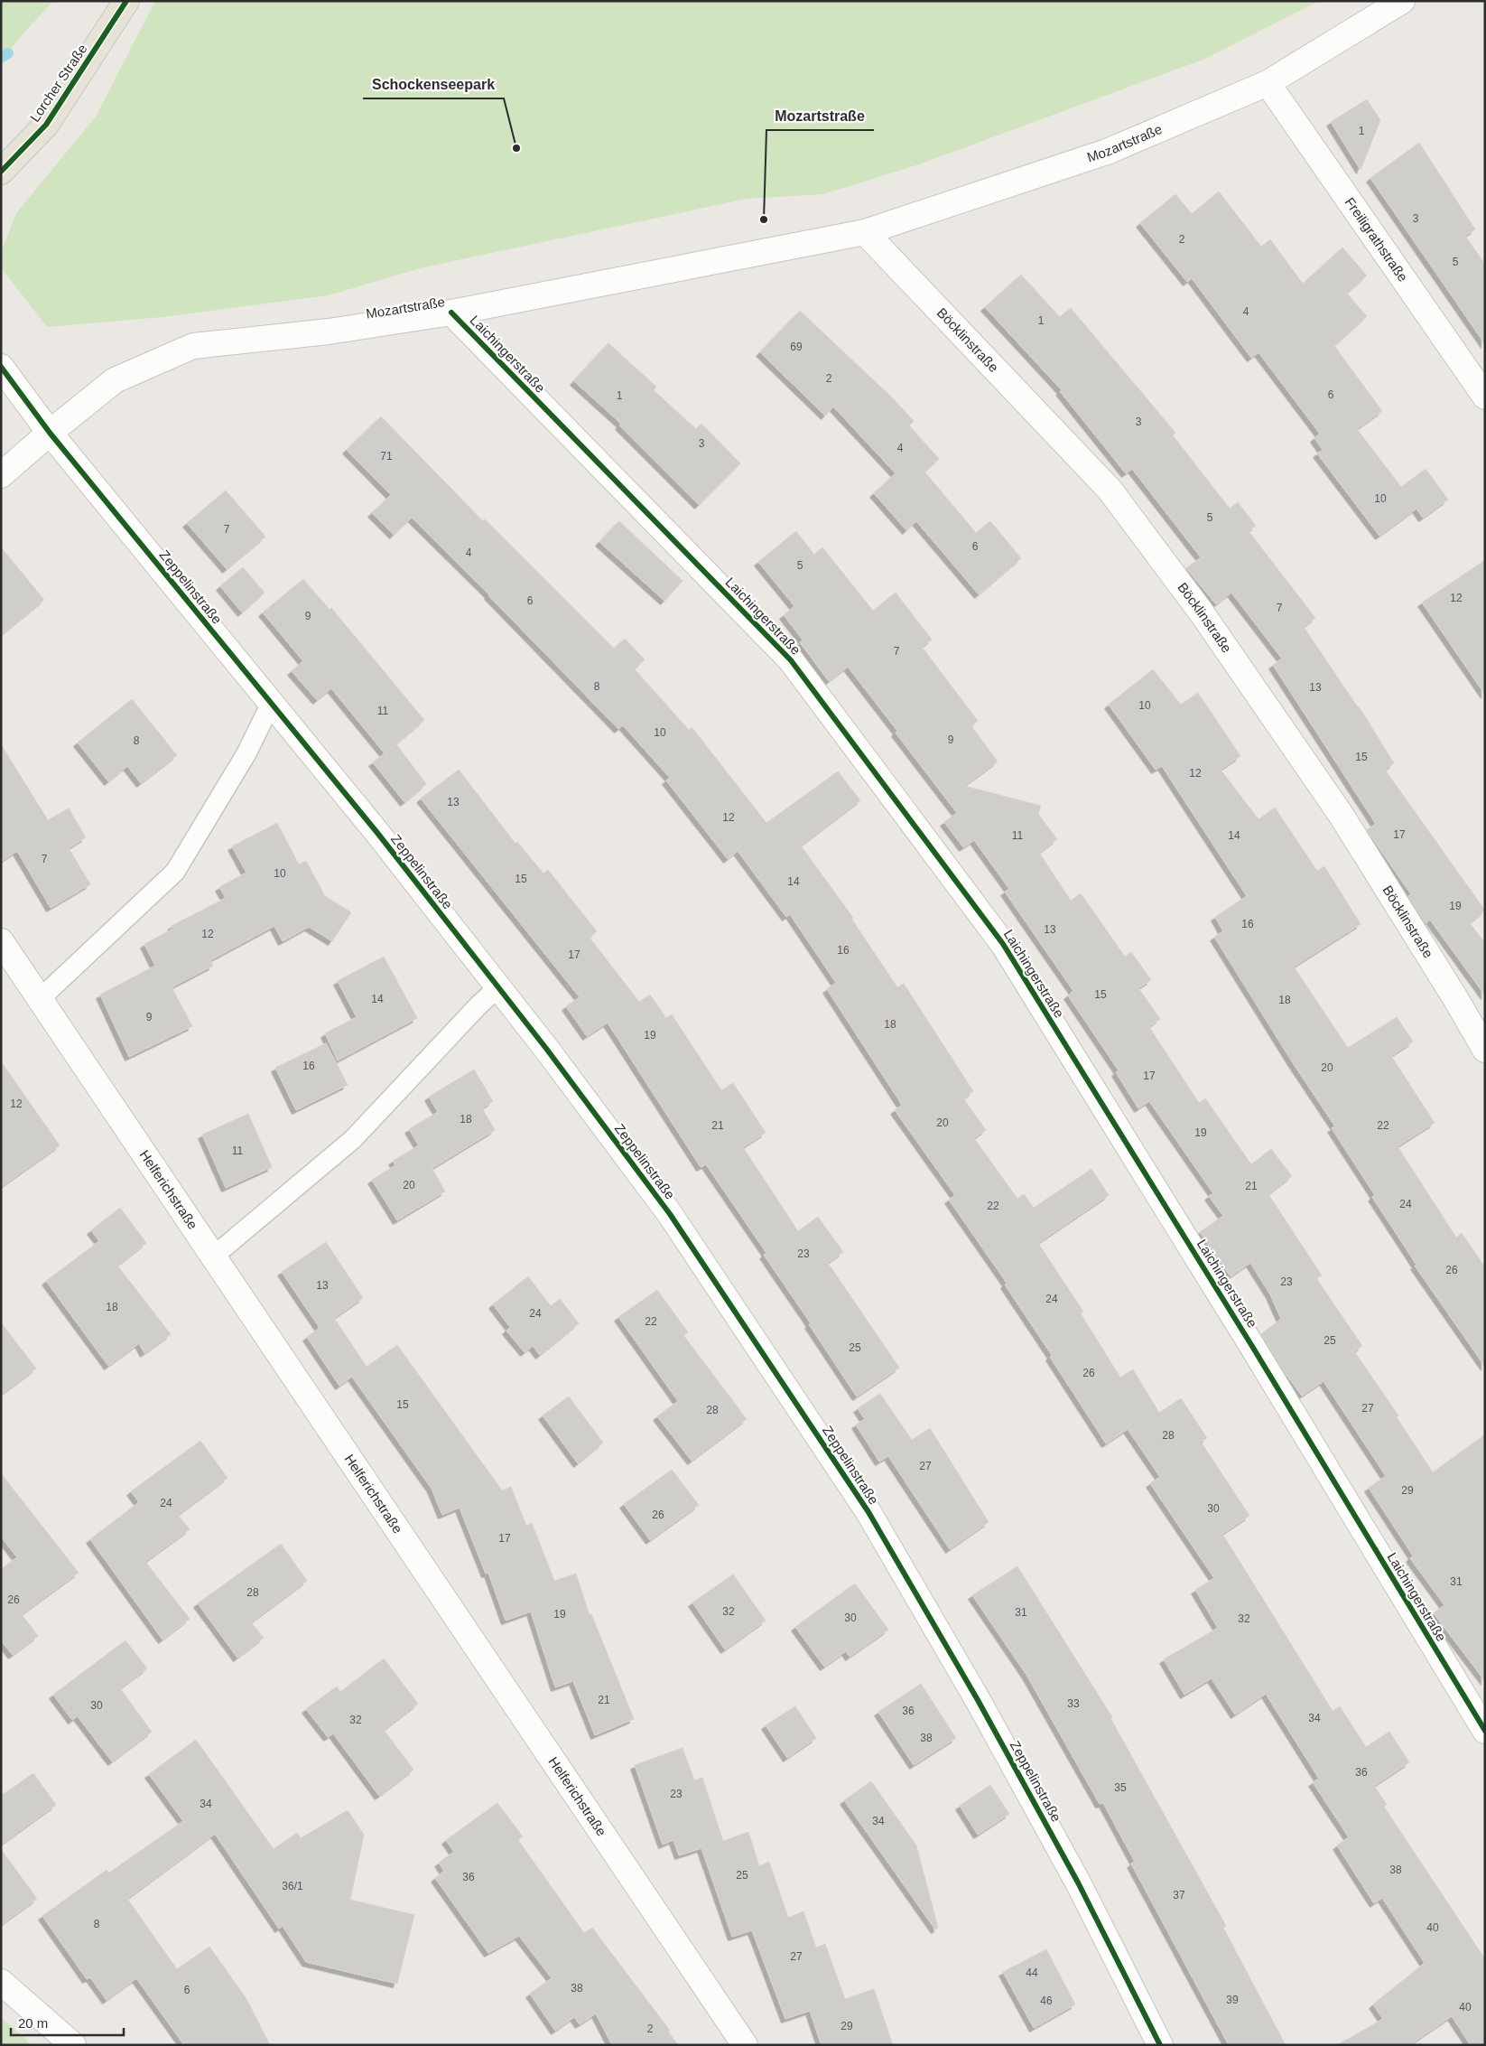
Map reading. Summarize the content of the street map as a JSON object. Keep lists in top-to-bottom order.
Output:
{
  "streets": {
    "main road": ["Lorcher Straße"],
    "street": [
      "Mozartstraße",
      "Freiligrathstraße",
      "Böcklinstraße",
      "Laichingerstraße",
      "Zeppelinstraße",
      "Helferichstraße"
    ]
  },
  "crossings": [
    ["Mozartstraße", "Freiligrathstraße"],
    ["Mozartstraße", "Böcklinstraße"],
    ["Mozartstraße", "Laichingerstraße"],
    ["Mozartstraße", "Zeppelinstraße"]
  ],
  "places": ["Schockenseepark", "Mozartstraße"],
  "house_numbers": [
    "1",
    "3",
    "2",
    "5",
    "4",
    "1",
    "69",
    "2",
    "6",
    "1",
    "3",
    "3",
    "4",
    "71",
    "10",
    "5",
    "7",
    "6",
    "4",
    "5",
    "12",
    "6",
    "7",
    "9",
    "7",
    "8",
    "13",
    "10",
    "11",
    "10",
    "9",
    "8",
    "15",
    "12",
    "13",
    "12",
    "17",
    "11",
    "14",
    "7",
    "10",
    "15",
    "14",
    "19",
    "16",
    "13",
    "12",
    "16",
    "17",
    "15",
    "14",
    "18",
    "9",
    "18",
    "19",
    "16",
    "20",
    "17",
    "12",
    "18",
    "20",
    "21",
    "22",
    "19",
    "11",
    "20",
    "21",
    "24",
    "22",
    "23",
    "26",
    "23",
    "13",
    "24",
    "18",
    "24",
    "22",
    "25",
    "25",
    "26",
    "15",
    "27",
    "28",
    "28",
    "27",
    "29",
    "24",
    "30",
    "26",
    "17",
    "31",
    "28",
    "26",
    "32",
    "31",
    "19",
    "30",
    "32",
    "21",
    "33",
    "30",
    "36",
    "34",
    "32",
    "38",
    "36",
    "35",
    "23",
    "34",
    "34",
    "38",
    "25",
    "36",
    "36/1",
    "37",
    "8",
    "40",
    "27",
    "44",
    "38",
    "6",
    "39",
    "46",
    "40",
    "29",
    "2"
  ],
  "scale_bar": "20 m"
}
